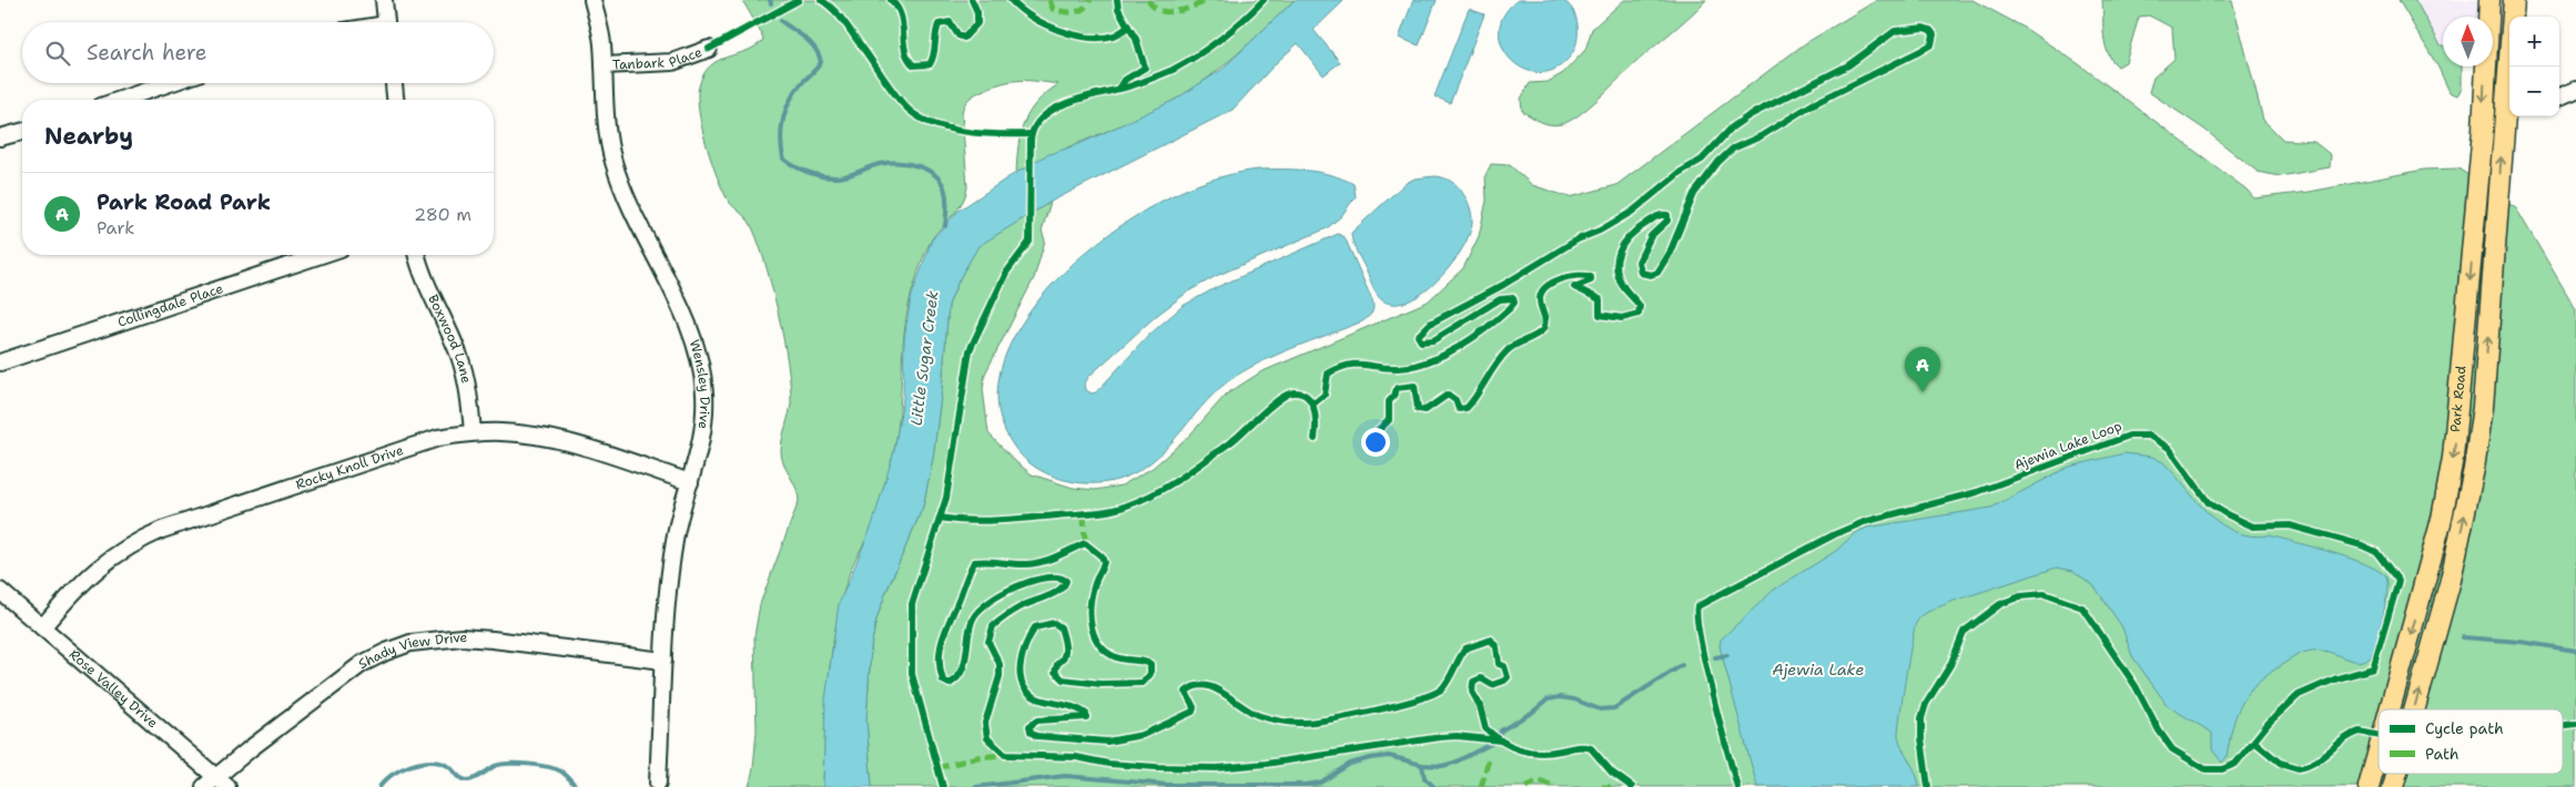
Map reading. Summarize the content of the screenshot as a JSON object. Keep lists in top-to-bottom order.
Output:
{
  "streets": {
    "main road": ["Park Road"],
    "street": [
      "Tanbark Place",
      "Collingdale Place",
      "Boxwood Lane",
      "Wensley Drive",
      "Rocky Knoll Drive",
      "Shady View Drive",
      "Rose Valley Drive"
    ],
    "cycle path": ["Ajewia Lake Loop"]
  },
  "crossings": [
    ["Tanbark Place", "Wensley Drive"],
    ["Boxwood Lane", "Rocky Knoll Drive"],
    ["Wensley Drive", "Rocky Knoll Drive"],
    ["Wensley Drive", "Shady View Drive"],
    ["Rocky Knoll Drive", "Rose Valley Drive"],
    ["Shady View Drive", "Rose Valley Drive"]
  ],
  "water": ["Little Sugar Creek", "Ajewia Lake"],
  "legend": ["Cycle path", "Path"],
  "north": "top",
  "page": {
    "map_buttons": ["+", "−"],
    "search": "Search here",
    "heading": "Nearby",
    "list": [
      {
        "mark": "A",
        "name": "Park Road Park",
        "note": "Park",
        "value": "280 m"
      }
    ],
    "pins": "A"
  }
}
